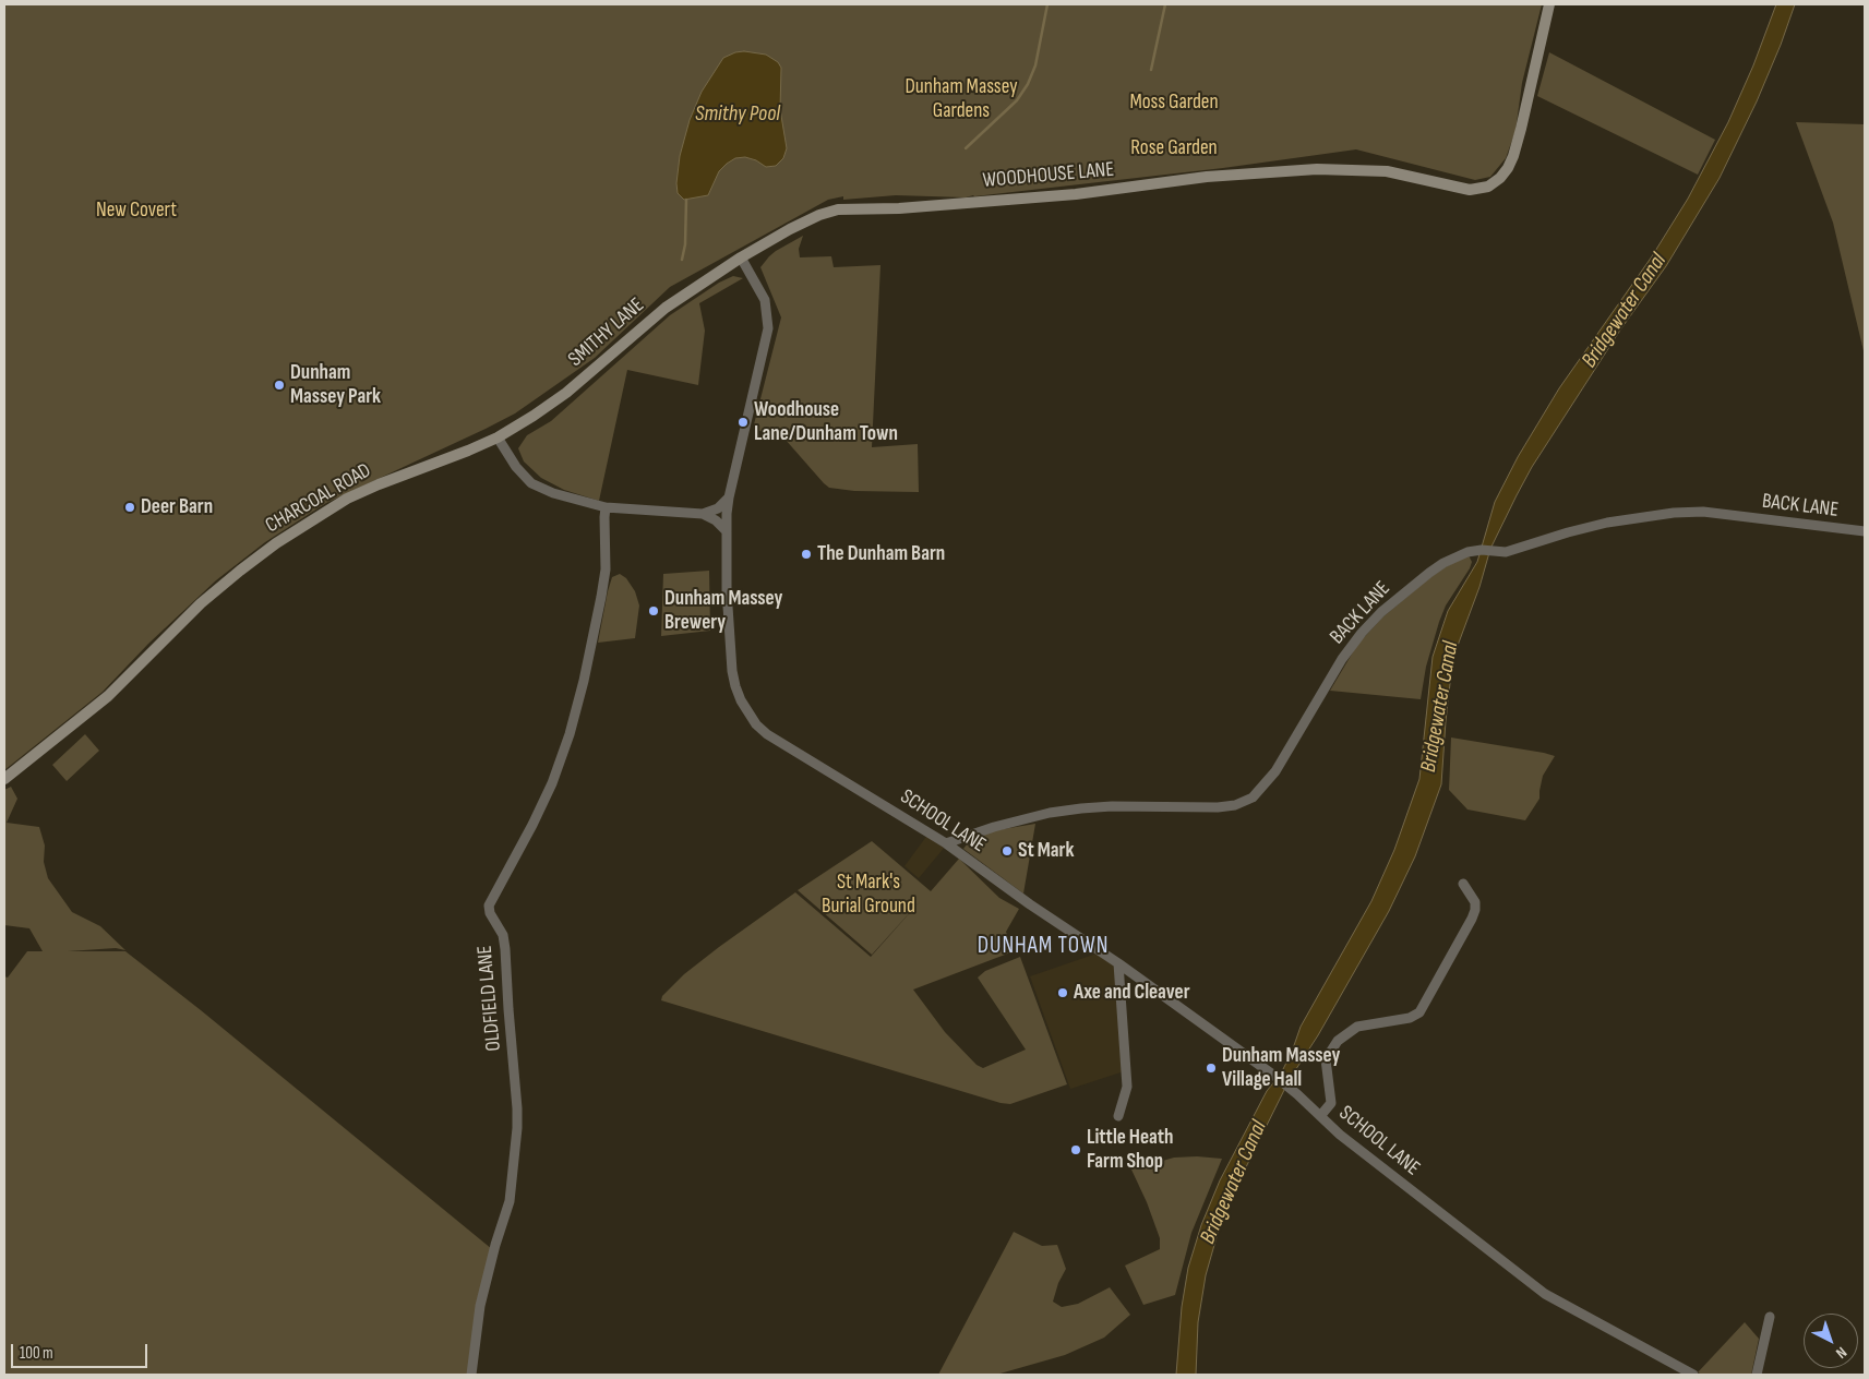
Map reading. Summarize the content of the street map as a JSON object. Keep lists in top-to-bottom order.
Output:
{
  "streets": {
    "main road": ["WOODHOUSE LANE", "SMITHY LANE", "CHARCOAL ROAD"],
    "street": ["BACK LANE", "SCHOOL LANE", "OLDFIELD LANE"]
  },
  "crossings": [
    ["WOODHOUSE LANE", "SMITHY LANE"],
    ["SMITHY LANE", "CHARCOAL ROAD"],
    ["BACK LANE", "SCHOOL LANE"]
  ],
  "districts": ["DUNHAM TOWN"],
  "water": ["Smithy Pool", "Bridgewater Canal"],
  "parks": [
    "Dunham Massey Gardens",
    "Moss Garden",
    "Rose Garden",
    "New Covert",
    "St Mark's Burial Ground"
  ],
  "places": [
    "Dunham Massey Park",
    "Woodhouse Lane/Dunham Town",
    "Deer Barn",
    "The Dunham Barn",
    "Dunham Massey Brewery",
    "St Mark",
    "Axe and Cleaver",
    "Dunham Massey Village Hall",
    "Little Heath Farm Shop"
  ],
  "scale_bar": "100 m",
  "north": "bottom right"
}
